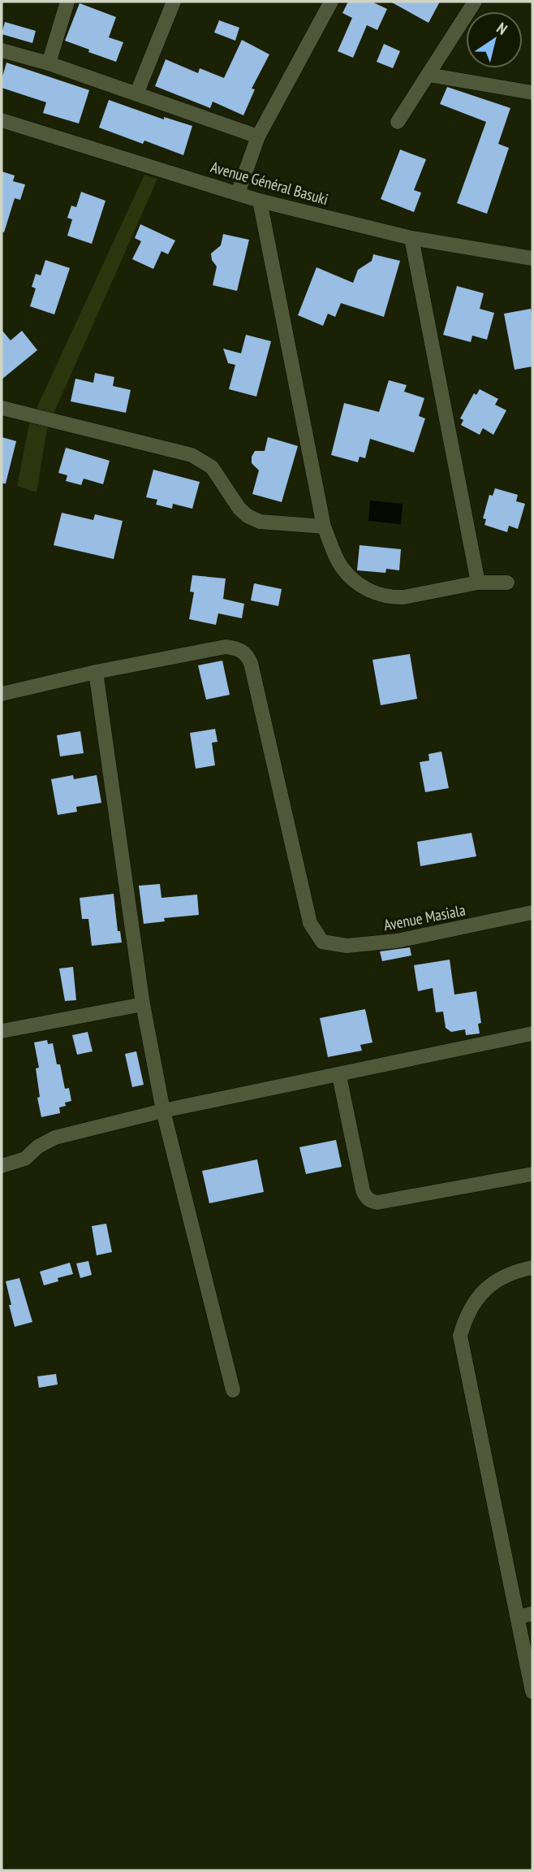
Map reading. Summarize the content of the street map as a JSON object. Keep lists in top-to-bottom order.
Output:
{
  "streets": {
    "street": ["Avenue Général Basuki", "Avenue Masiala"]
  },
  "north": "top right"
}
